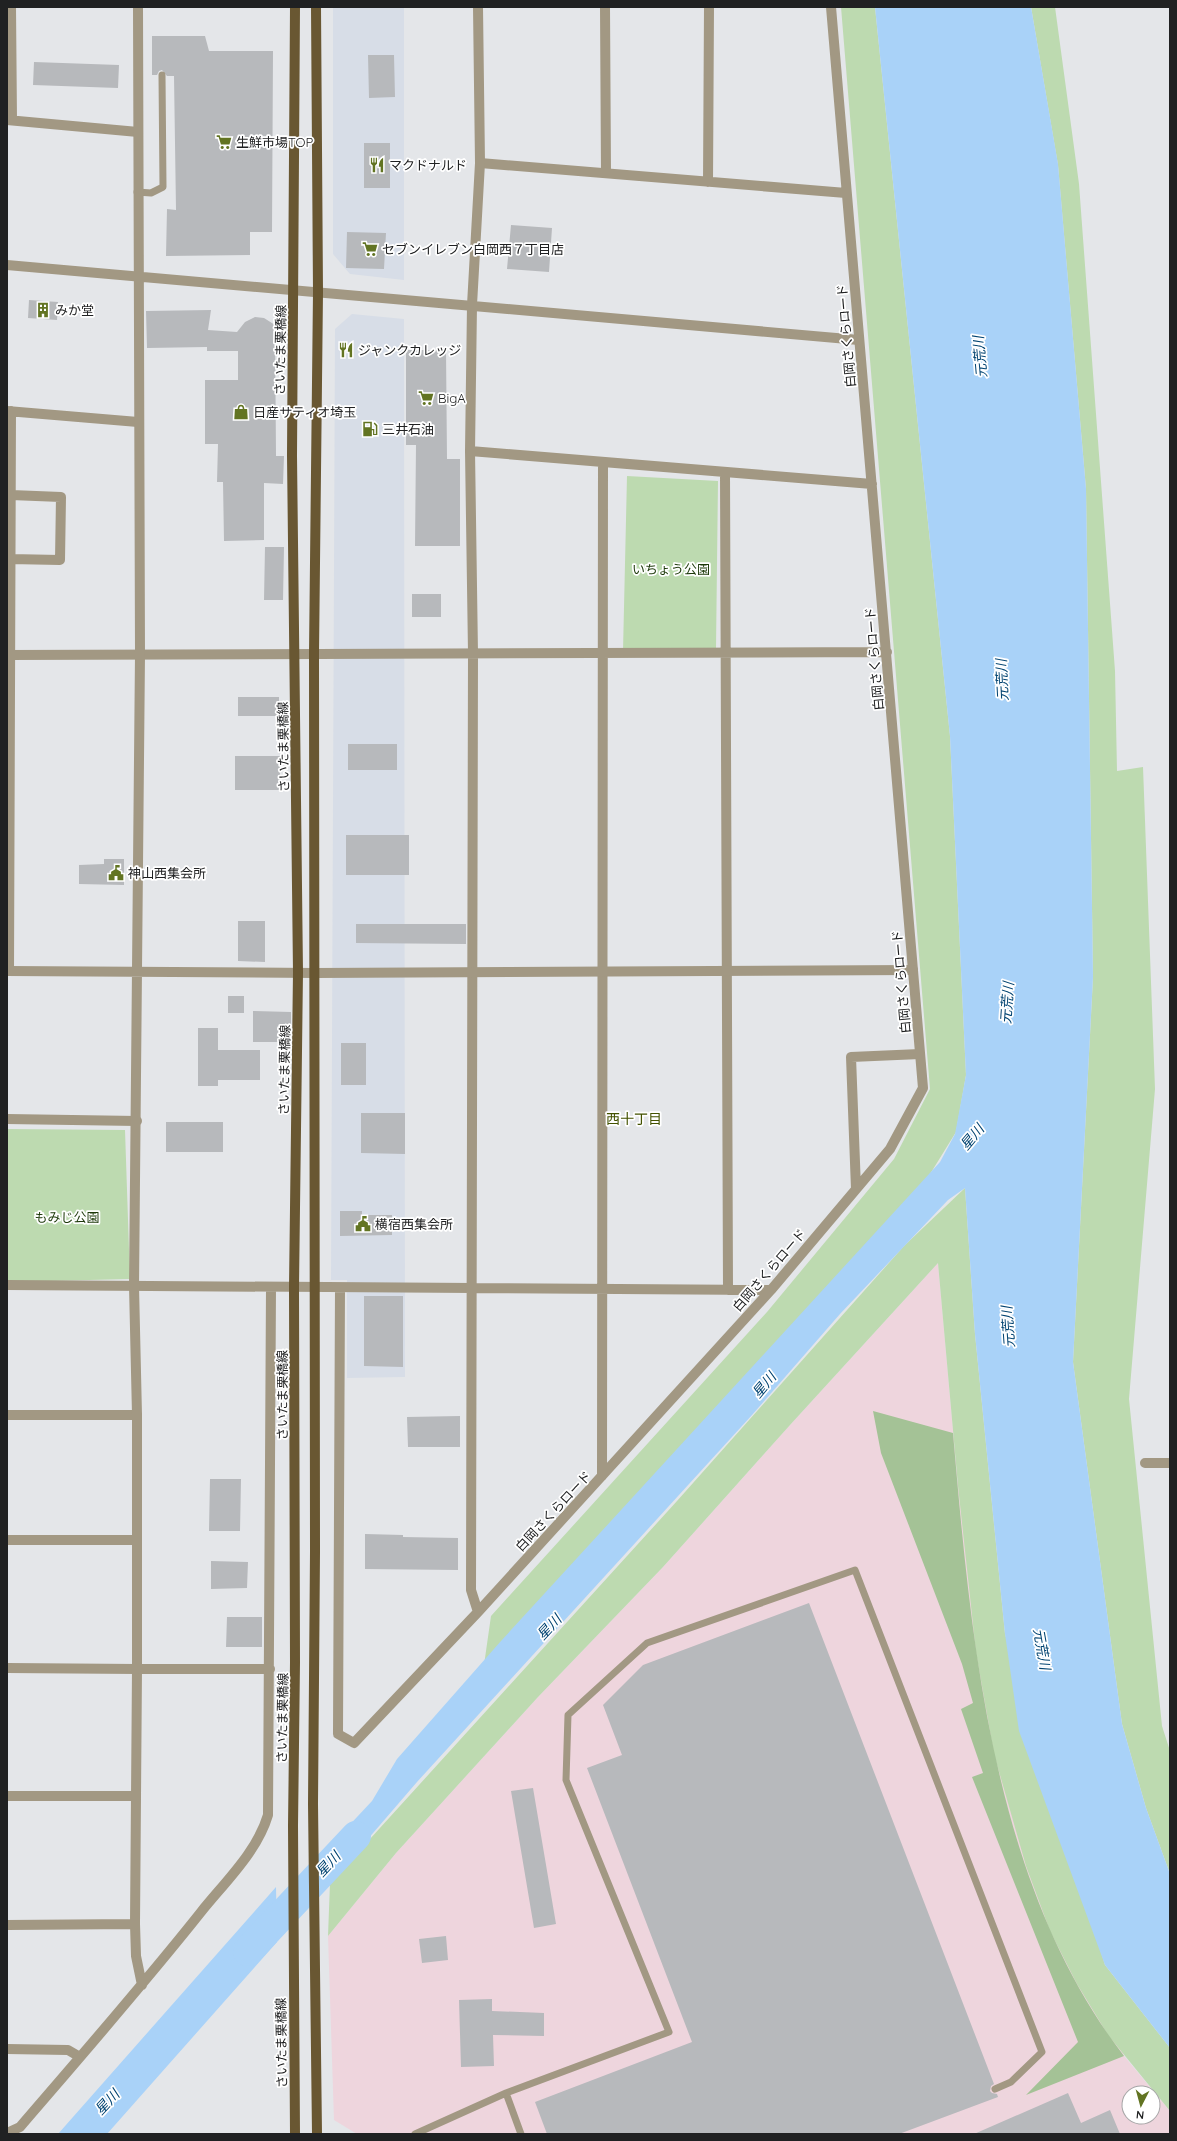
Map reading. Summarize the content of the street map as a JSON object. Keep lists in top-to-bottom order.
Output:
{
  "streets": {
    "main road": ["さいたま栗橋線"],
    "street": ["白岡さくらロード"]
  },
  "districts": ["西十丁目"],
  "water": ["元荒川", "星川"],
  "parks": ["いちょう公園", "もみじ公園"],
  "places": {
    "supermarket": ["生鮮市場TOP", "セブンイレブン白岡西７丁目店", "BigA"],
    "restaurant": ["マクドナルド", "ジャンクカレッジ"],
    "building": ["みか堂"],
    "shop": ["日産サティオ埼玉"],
    "fuel station": ["三井石油"],
    "public building": ["神山西集会所", "横宿西集会所"]
  },
  "north": "bottom"
}
